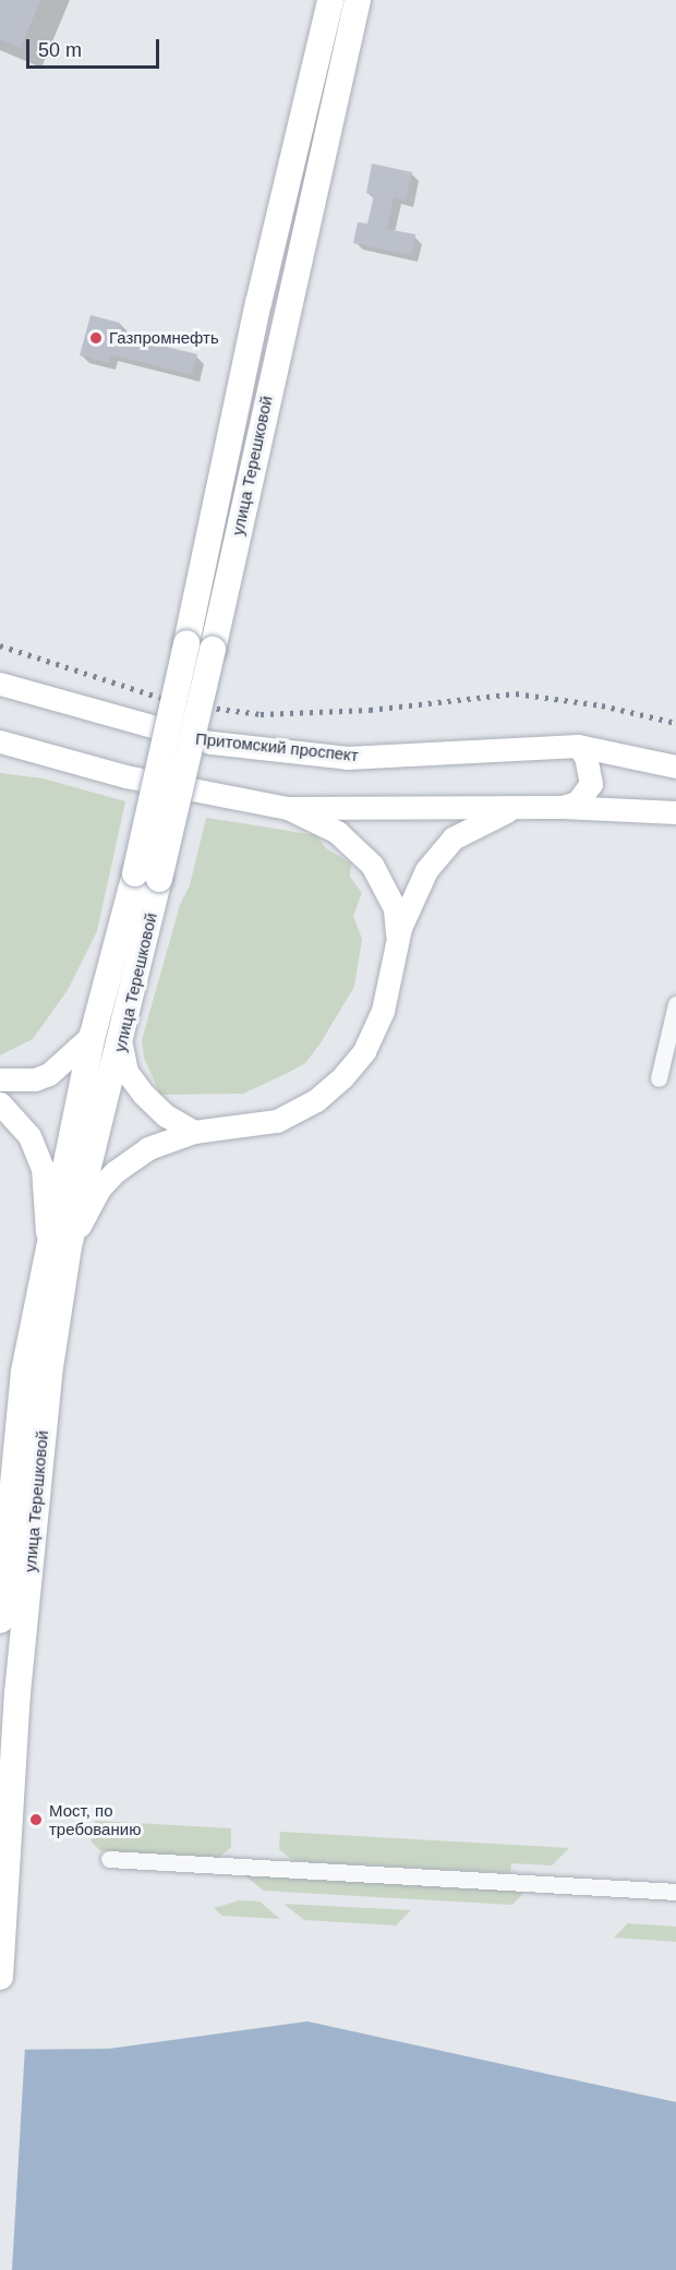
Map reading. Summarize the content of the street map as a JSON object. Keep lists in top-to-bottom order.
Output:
{
  "streets": {
    "main road": ["улица Терешковой", "Притомский проспект"]
  },
  "places": ["Газпромнефть", "Мост, по требованию"],
  "scale_bar": "50 m"
}
